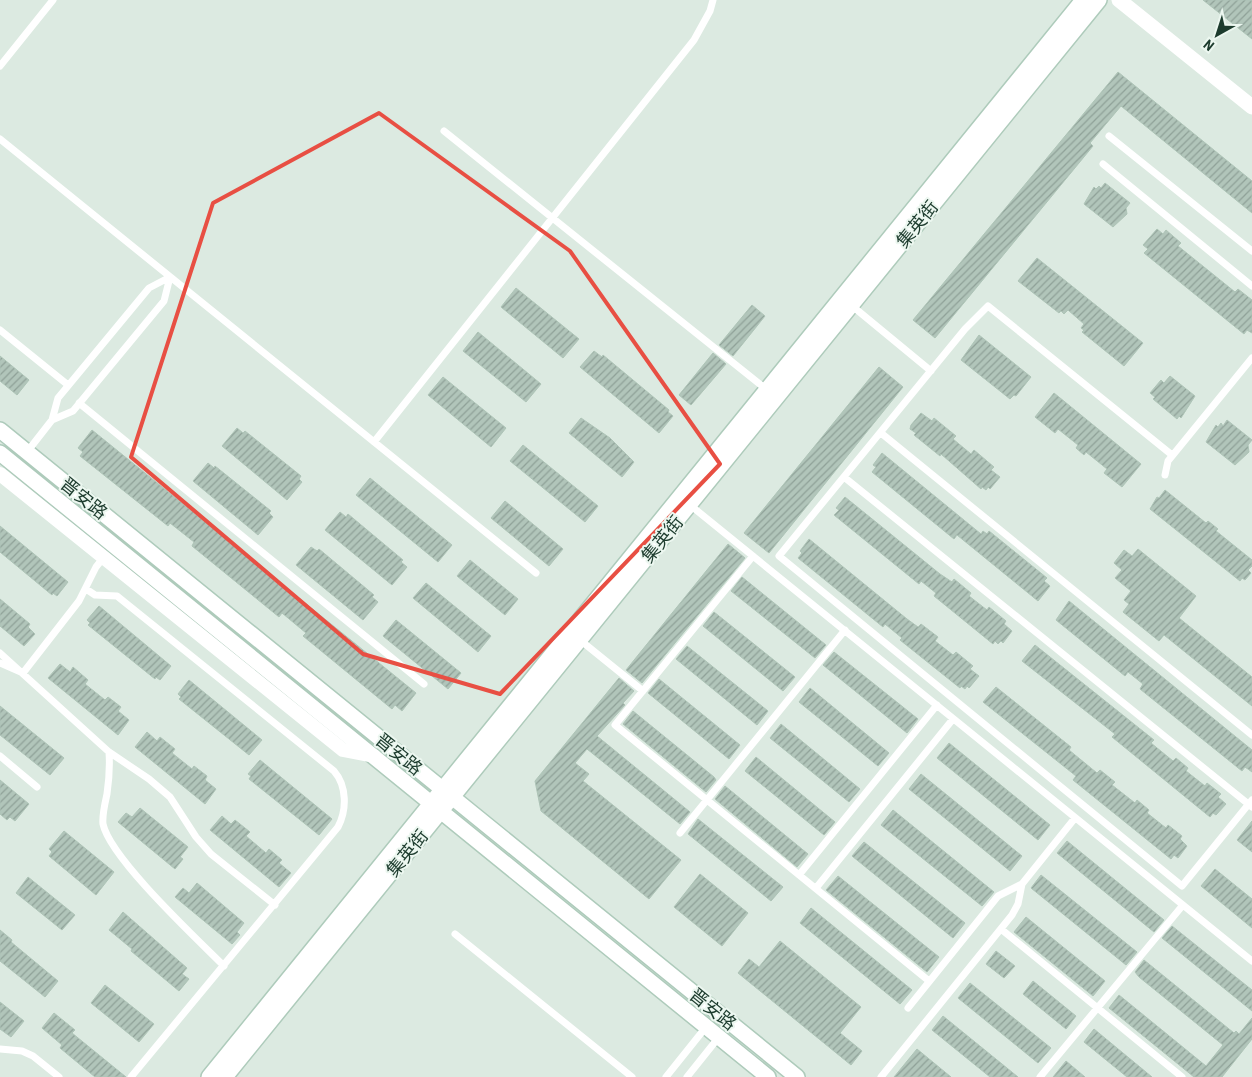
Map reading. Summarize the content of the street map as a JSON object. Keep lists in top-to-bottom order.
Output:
{
  "streets": {
    "main road": ["集英街", "晋安路"]
  },
  "crossings": [
    ["集英街", "晋安路"]
  ],
  "north": "bottom left"
}
